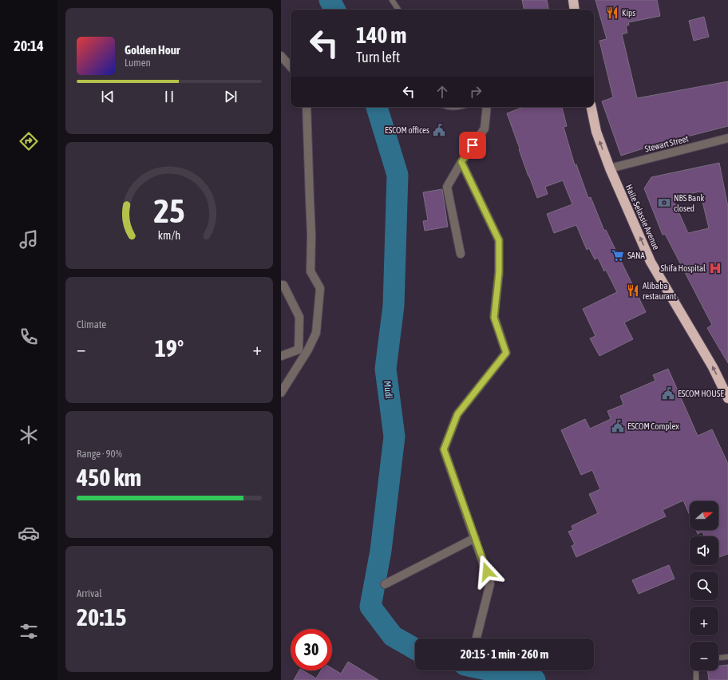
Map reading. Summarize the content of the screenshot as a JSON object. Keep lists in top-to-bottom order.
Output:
{
  "streets": {
    "highway": ["Haile Selassie Avenue"],
    "street": ["Stewart Street"]
  },
  "crossings": [
    ["Stewart Street", "Haile Selassie Avenue"]
  ],
  "one_way": ["Haile Selassie Avenue"],
  "water": ["Mudi"],
  "places": {
    "restaurant": ["Kips", "Alibaba restaurant"],
    "public building": ["ESCOM offices", "ESCOM HOUSE", "ESCOM Complex"],
    "bank": ["NBS Bank closed"],
    "supermarket": ["SANA"],
    "hospital": ["Shifa Hospital"]
  },
  "north": "right",
  "page": {
    "tabs": "20:14",
    "turn": ["140 m", "Turn left"],
    "song": ["Golden Hour", "Lumen"],
    "tile": [
      "Climate",
      ["Range · 90%", "450 km"],
      ["Arrival", "20:15"]
    ],
    "heat": ["−", "19°", "+"],
    "map_buttons": ["+", "−"],
    "limit": "30",
    "trip": "20:15 · 1 min · 260 m",
    "gauge": ["25", "km/h"]
  }
}
